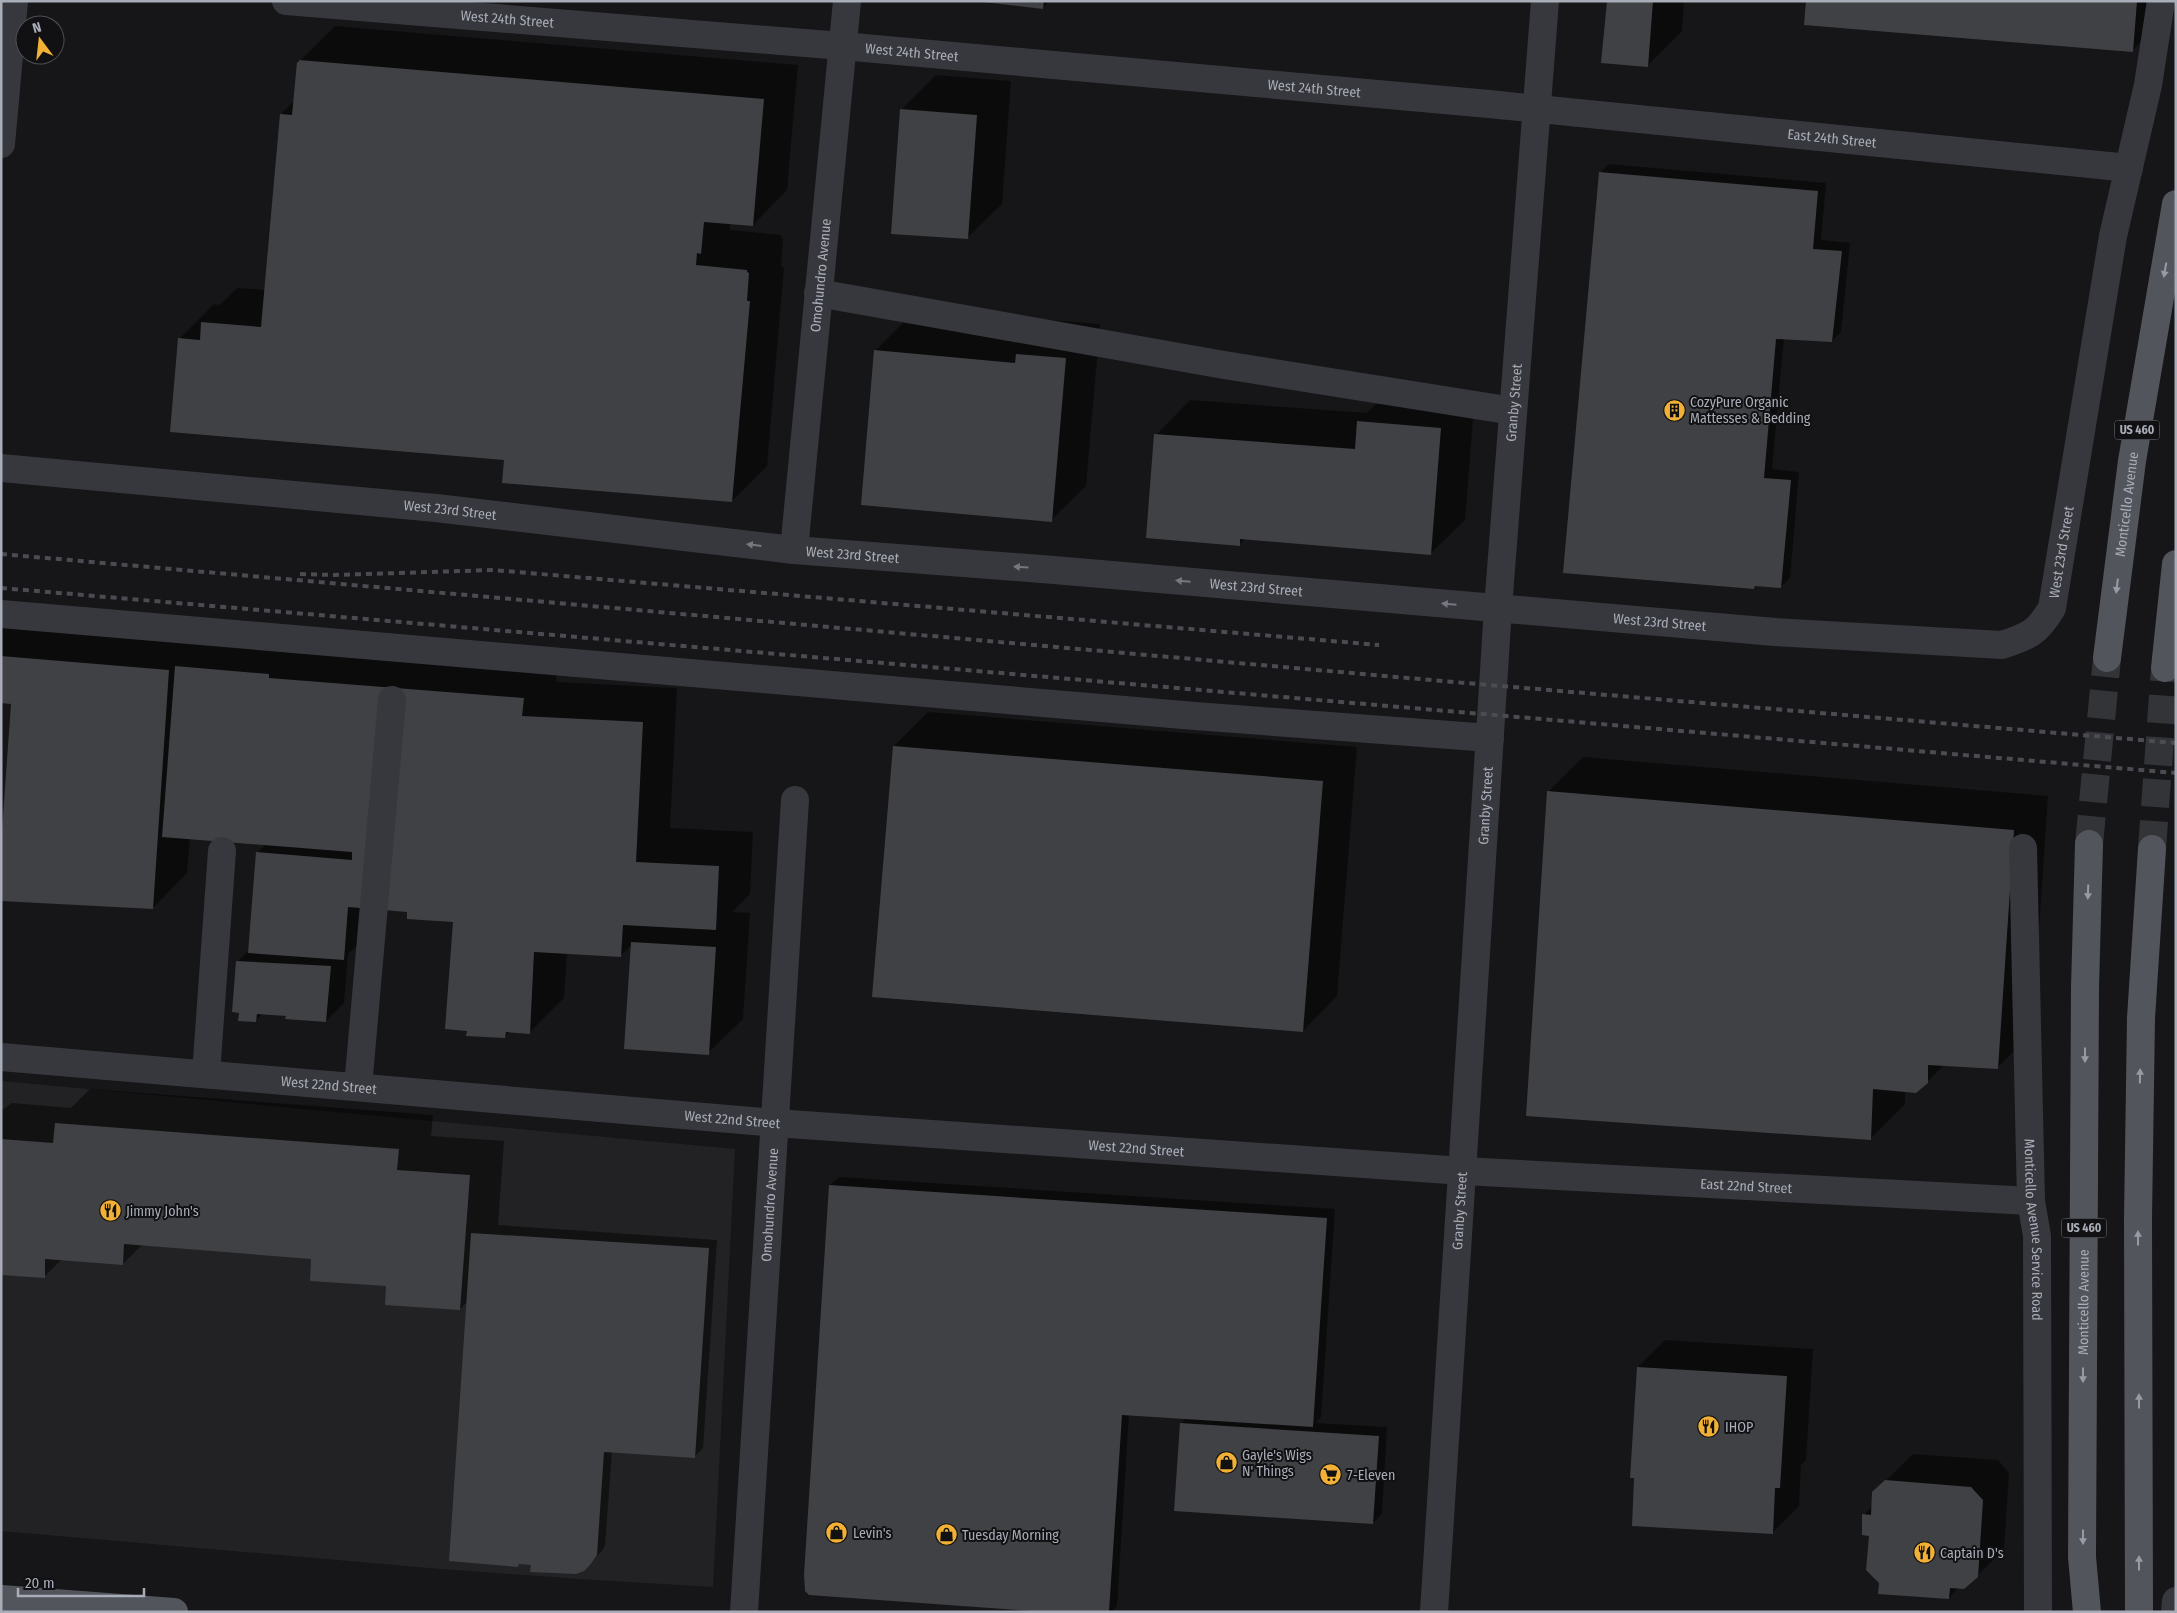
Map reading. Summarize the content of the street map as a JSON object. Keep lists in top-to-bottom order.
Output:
{
  "streets": {
    "main road": ["US 460", "Monticello Avenue"],
    "street": [
      "West 24th Street",
      "East 24th Street",
      "Omohundro Avenue",
      "Granby Street",
      "West 23rd Street",
      "West 22nd Street",
      "East 22nd Street",
      "Monticello Avenue Service Road"
    ]
  },
  "crossings": [
    ["West 24th Street", "East 24th Street"],
    ["West 24th Street", "Omohundro Avenue"],
    ["West 24th Street", "Granby Street"],
    ["East 24th Street", "Granby Street"],
    ["East 24th Street", "West 23rd Street"],
    ["Omohundro Avenue", "West 23rd Street"],
    ["Omohundro Avenue", "West 22nd Street"],
    ["Granby Street", "West 23rd Street"],
    ["Granby Street", "West 22nd Street"],
    ["Granby Street", "East 22nd Street"],
    ["West 22nd Street", "East 22nd Street"],
    ["East 22nd Street", "Monticello Avenue Service Road"]
  ],
  "places": {
    "building": ["CozyPure Organic Mattesses & Bedding"],
    "restaurant": ["Jimmy John's", "IHOP", "Captain D's"],
    "shop": ["Gayle's Wigs N' Things", "Levin's", "Tuesday Morning"],
    "supermarket": ["7-Eleven"]
  },
  "scale_bar": "20 m",
  "north": "top"
}
